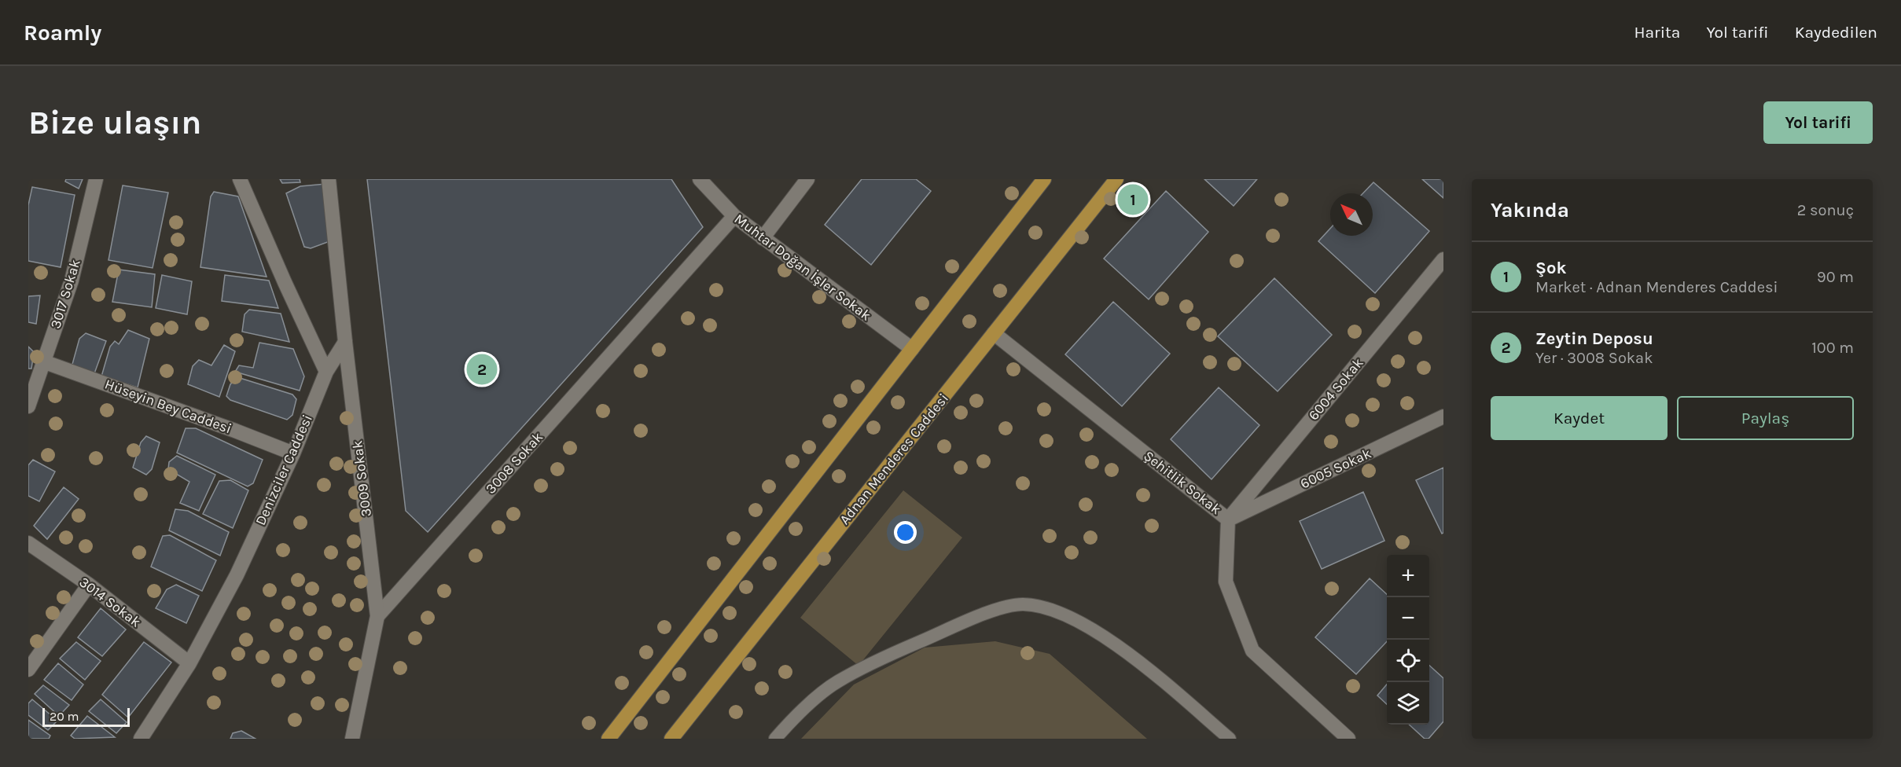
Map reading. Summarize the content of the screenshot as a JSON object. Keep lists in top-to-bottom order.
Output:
{
  "streets": {
    "main road": ["Adnan Menderes Caddesi"],
    "street": [
      "Muhtar Doğan İşler Sokak",
      "3017 Sokak",
      "6004 Sokak",
      "Hüseyin Bey Caddesi",
      "3008 Sokak",
      "6005 Sokak",
      "Denizciler Caddesi",
      "3009 Sokak",
      "Şehitlik Sokak",
      "3014 Sokak"
    ]
  },
  "crossings": [
    ["Muhtar Doğan İşler Sokak", "3008 Sokak"],
    ["3017 Sokak", "Hüseyin Bey Caddesi"],
    ["6004 Sokak", "6005 Sokak"],
    ["6004 Sokak", "Şehitlik Sokak"],
    ["Hüseyin Bey Caddesi", "Denizciler Caddesi"],
    ["Adnan Menderes Caddesi", "Şehitlik Sokak"],
    ["3008 Sokak", "3009 Sokak"],
    ["6005 Sokak", "Şehitlik Sokak"],
    ["Denizciler Caddesi", "3009 Sokak"],
    ["Denizciler Caddesi", "3014 Sokak"]
  ],
  "scale_bar": "20 m",
  "north": "top left",
  "page": {
    "header": "Roamly",
    "nav": ["Harita", "Yol tarifi", "Kaydedilen"],
    "buttons": [
      "Yol tarifi",
      ["Kaydet", "Paylaş"]
    ],
    "title": "Bize ulaşın",
    "heading": ["Yakında", "2 sonuç"],
    "pins": ["1", "2"],
    "list": [
      {
        "mark": "1",
        "name": "Şok",
        "note": "Market · Adnan Menderes Caddesi",
        "value": "90 m"
      },
      {
        "mark": "2",
        "name": "Zeytin Deposu",
        "note": "Yer · 3008 Sokak",
        "value": "100 m"
      }
    ],
    "map_buttons": ["+", "−"],
    "scale": "20 m"
  }
}
